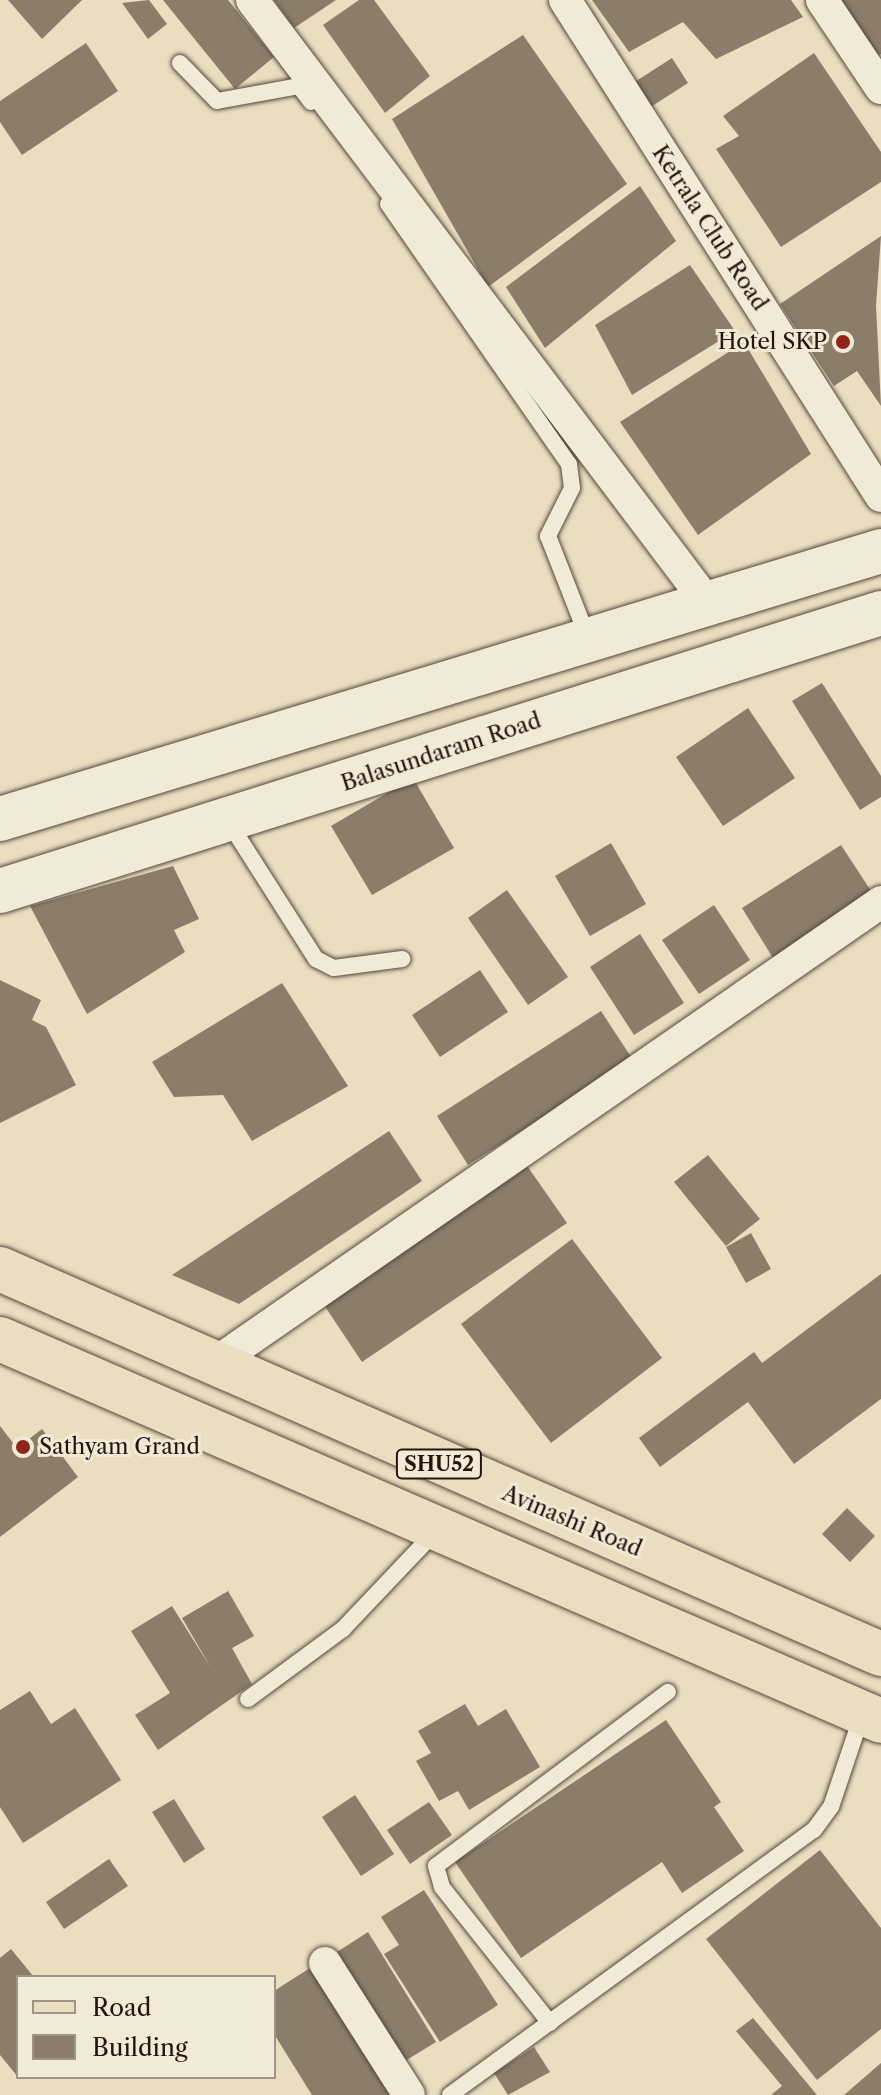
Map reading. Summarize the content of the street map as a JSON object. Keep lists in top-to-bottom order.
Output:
{
  "streets": {
    "main road": ["Balasundaram Road", "SHU52", "Avinashi Road"],
    "street": ["Ketrala Club Road"]
  },
  "places": ["Hotel SKP", "Sathyam Grand"],
  "legend": ["Road", "Building"]
}
